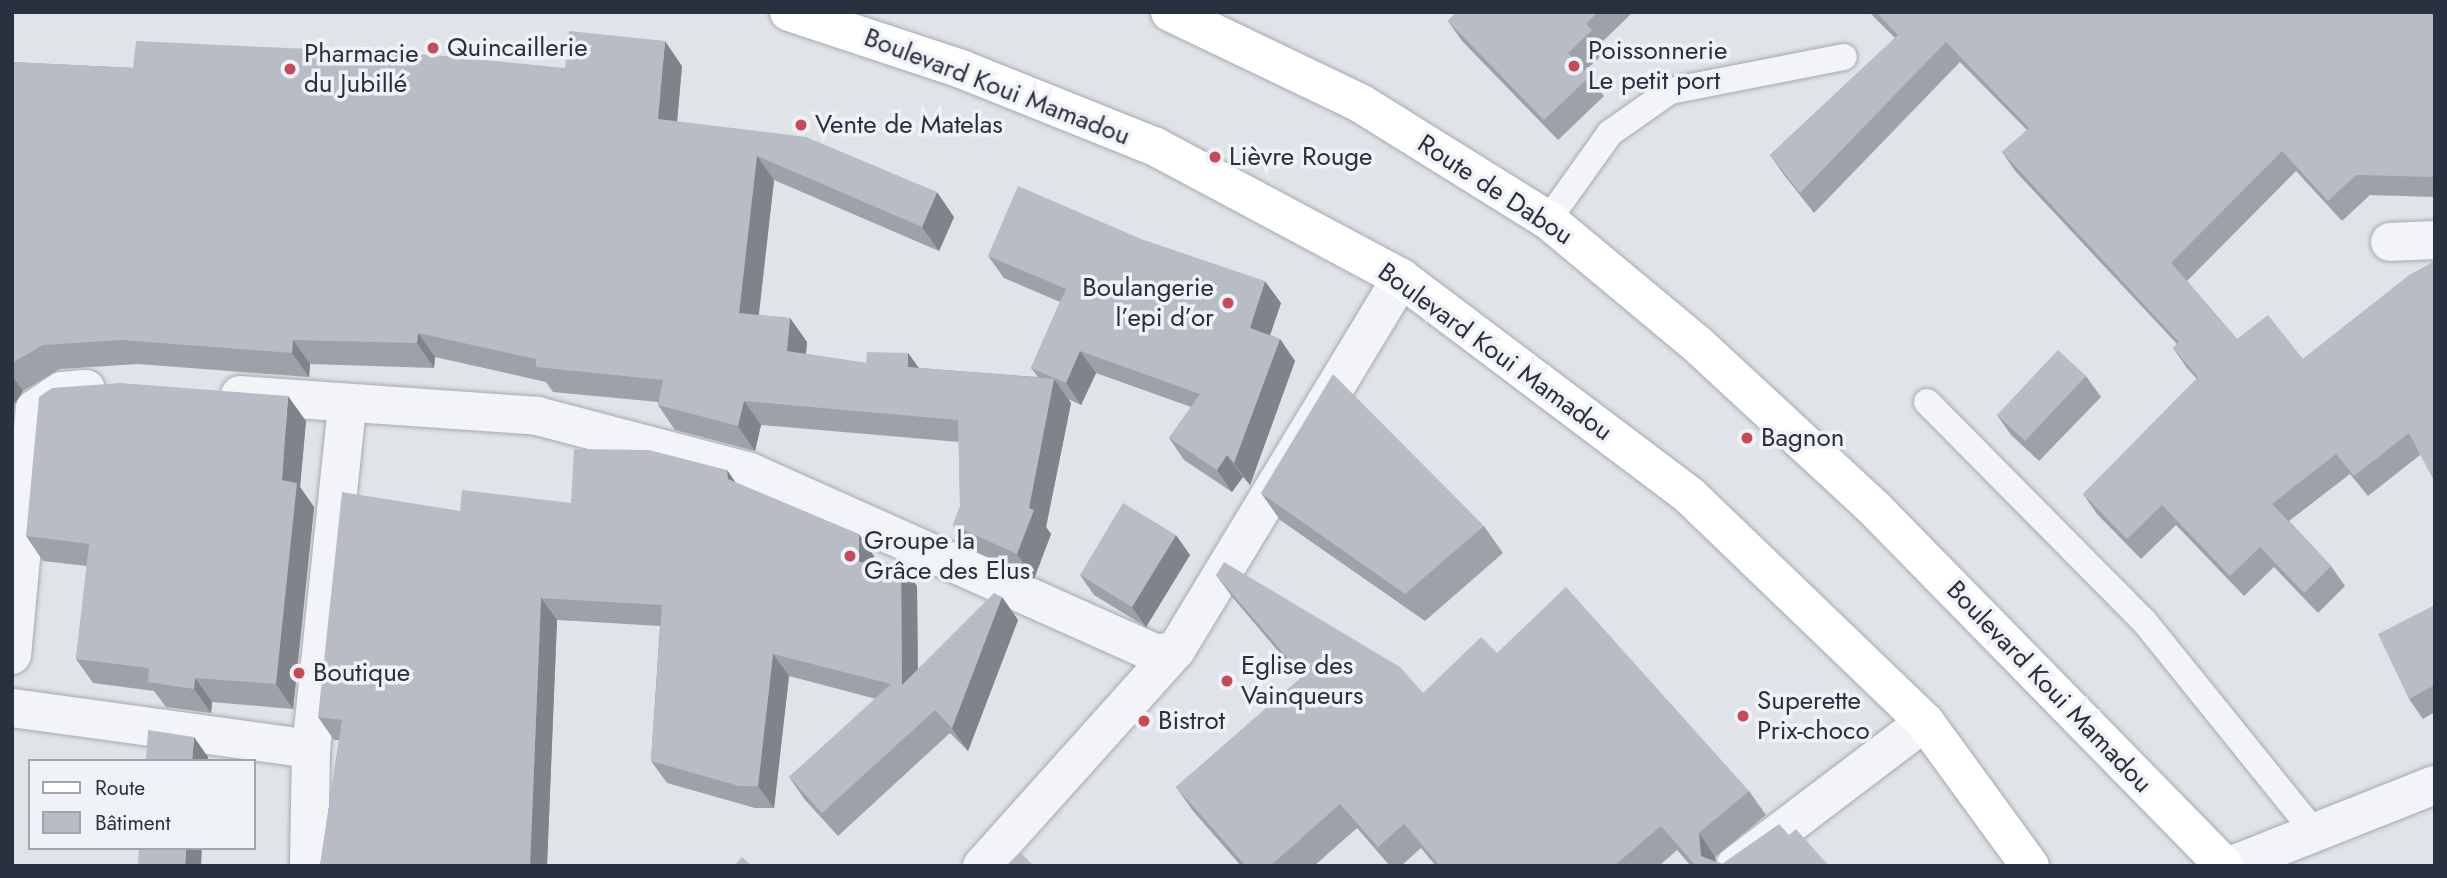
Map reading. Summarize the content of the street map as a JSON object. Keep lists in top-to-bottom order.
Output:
{
  "streets": {
    "main road": ["Boulevard Koui Mamadou", "Route de Dabou"]
  },
  "crossings": [
    ["Boulevard Koui Mamadou", "Route de Dabou"]
  ],
  "places": [
    "Quincaillerie",
    "Poissonnerie Le petit port",
    "Pharmacie du Jubillé",
    "Vente de Matelas",
    "Lièvre Rouge",
    "Boulangerie l’epi d’or",
    "Bagnon",
    "Groupe la Grâce des Elus",
    "Boutique",
    "Eglise des Vainqueurs",
    "Superette Prix-choco",
    "Bistrot"
  ],
  "legend": ["Route", "Bâtiment"]
}
